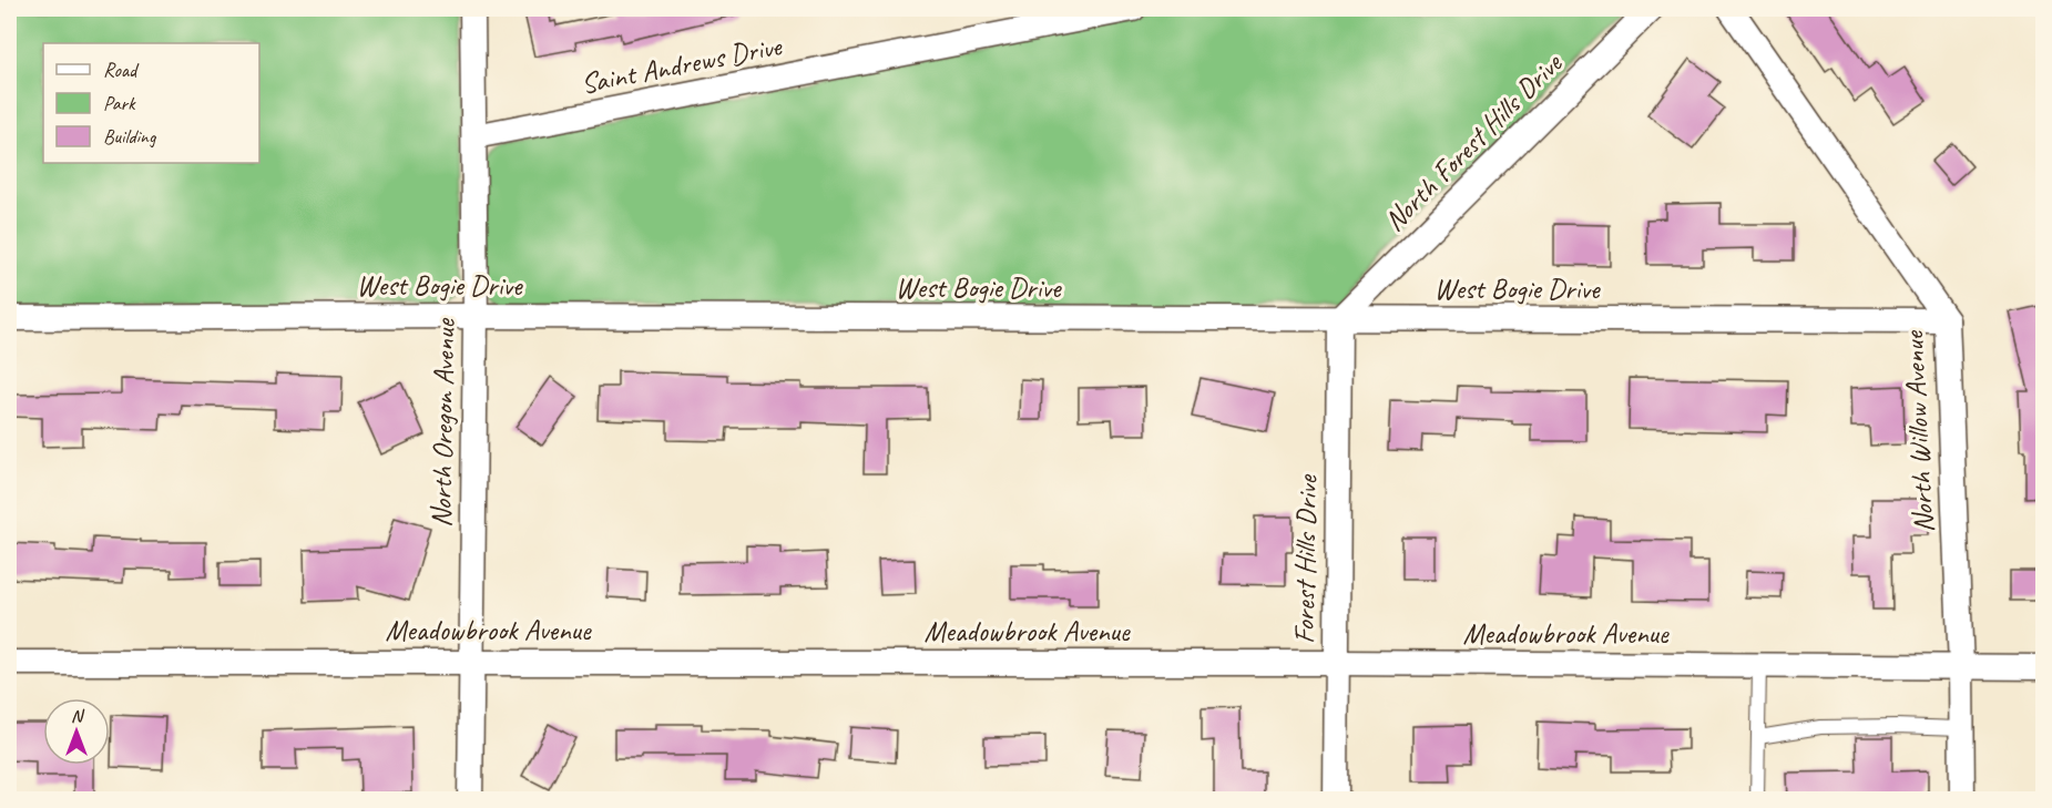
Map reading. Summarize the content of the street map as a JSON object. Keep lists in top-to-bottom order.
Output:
{
  "streets": {
    "street": [
      "Saint Andrews Drive",
      "North Forest Hills Drive",
      "West Bogie Drive",
      "North Oregon Avenue",
      "North Willow Avenue",
      "Forest Hills Drive",
      "Meadowbrook Avenue"
    ]
  },
  "crossings": [
    ["Saint Andrews Drive", "North Oregon Avenue"],
    ["North Forest Hills Drive", "West Bogie Drive"],
    ["North Forest Hills Drive", "Forest Hills Drive"],
    ["West Bogie Drive", "North Oregon Avenue"],
    ["West Bogie Drive", "North Willow Avenue"],
    ["West Bogie Drive", "Forest Hills Drive"],
    ["North Oregon Avenue", "Meadowbrook Avenue"],
    ["North Willow Avenue", "Meadowbrook Avenue"],
    ["Forest Hills Drive", "Meadowbrook Avenue"]
  ],
  "legend": ["Road", "Park", "Building"],
  "north": "top"
}
